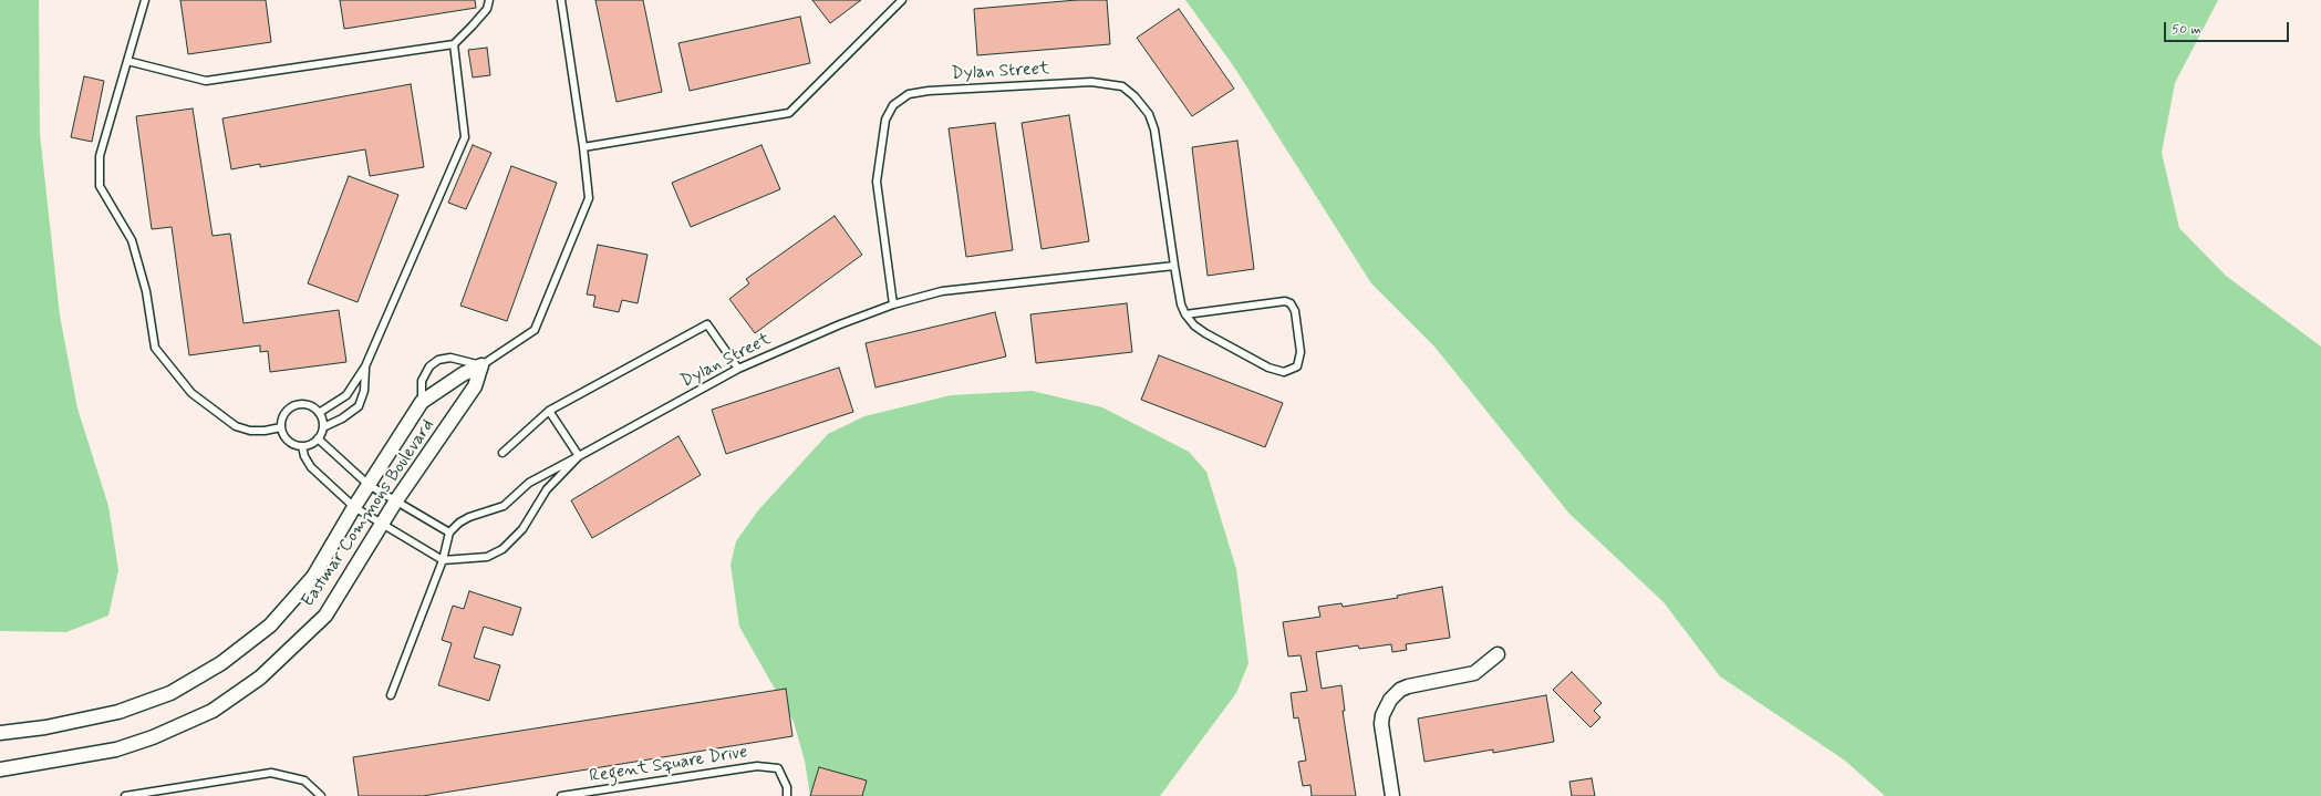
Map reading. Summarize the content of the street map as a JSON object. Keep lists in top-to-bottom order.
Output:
{
  "streets": {
    "street": ["Eastmar Commons Boulevard"],
    "lane": ["Dylan Street", "Regent Square Drive"]
  },
  "scale_bar": "50 m"
}
